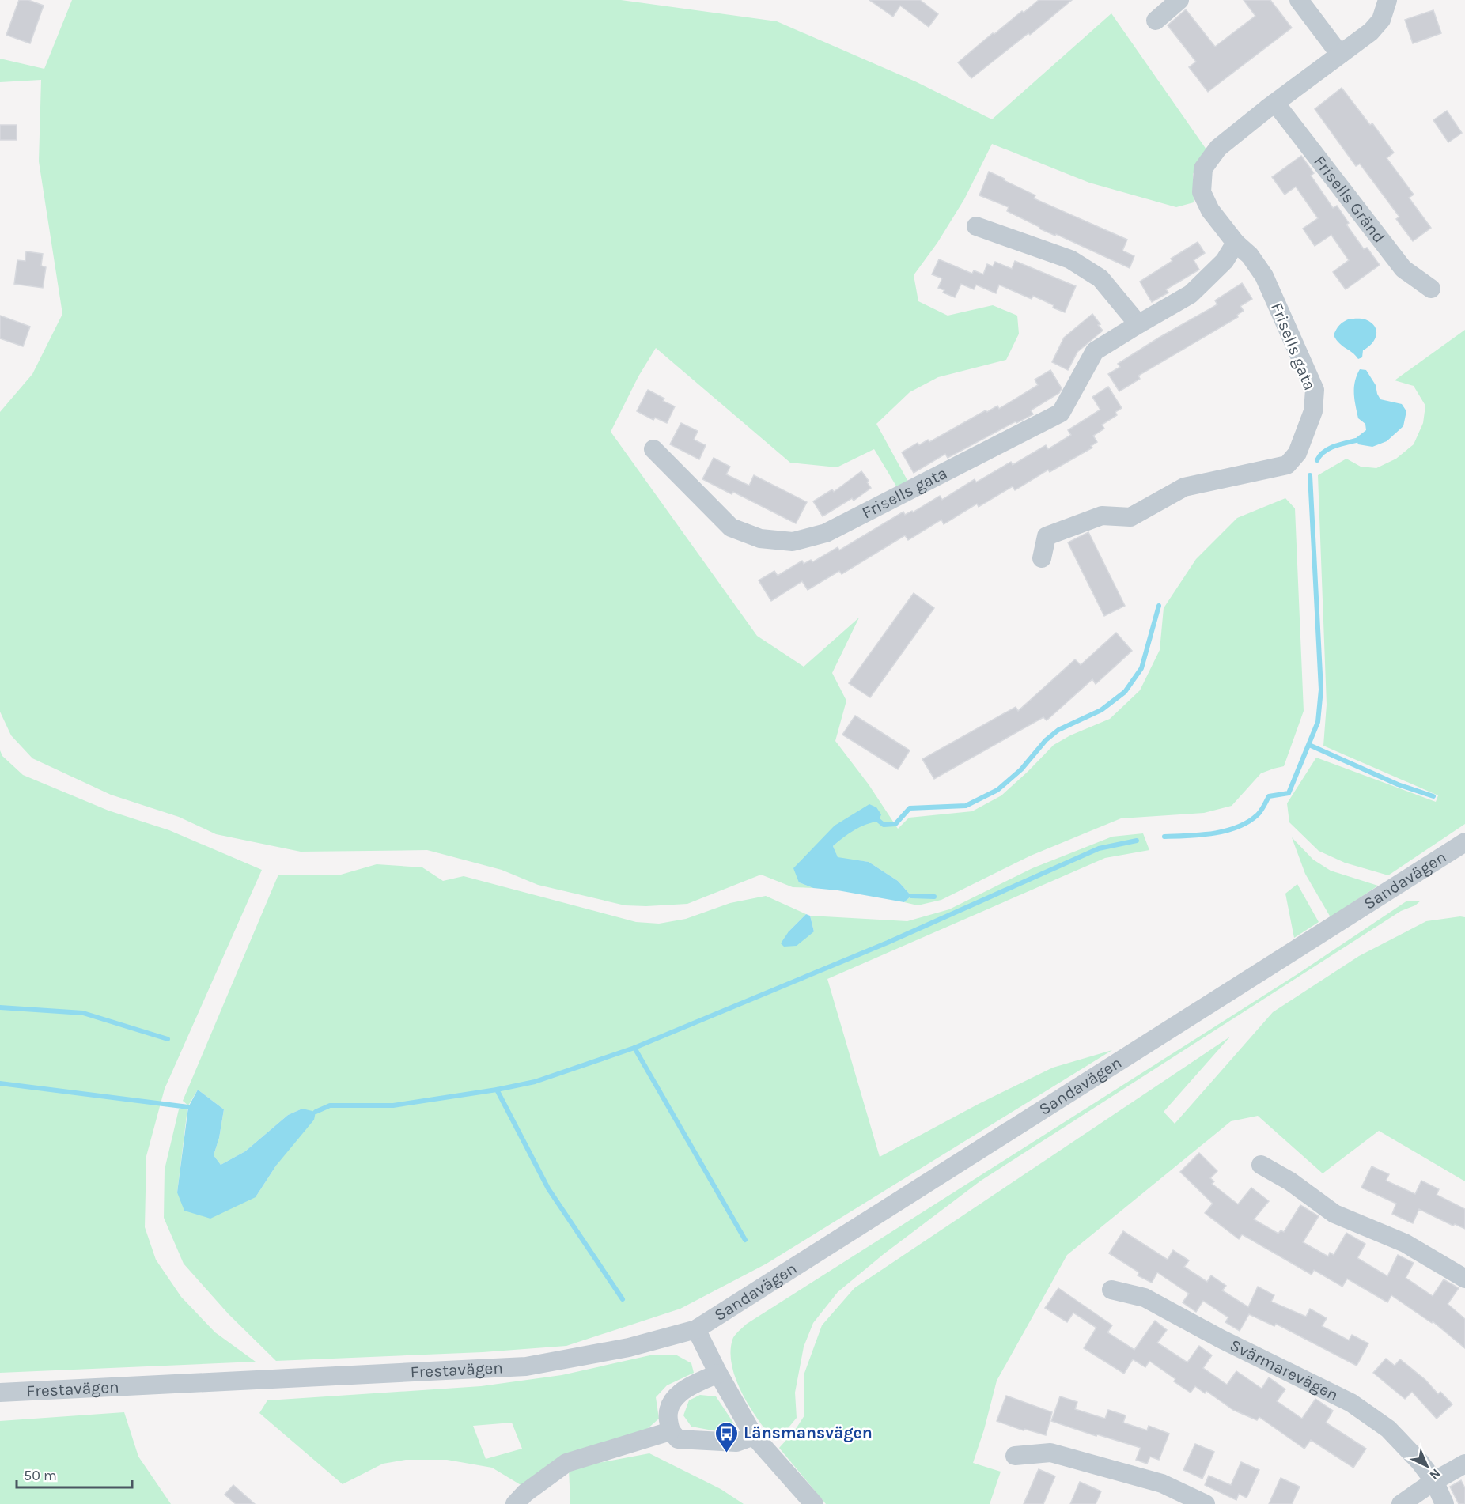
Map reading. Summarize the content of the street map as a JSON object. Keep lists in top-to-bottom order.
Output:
{
  "streets": {
    "street": [
      "Frisells Gränd",
      "Frisells gata",
      "Sandavägen",
      "Frestavägen",
      "Svärmarevägen"
    ]
  },
  "crossings": [
    ["Frisells Gränd", "Frisells gata"],
    ["Sandavägen", "Frestavägen"]
  ],
  "places": {
    "bus stop": ["Länsmansvägen"]
  },
  "scale_bar": "50 m",
  "north": "bottom right"
}
